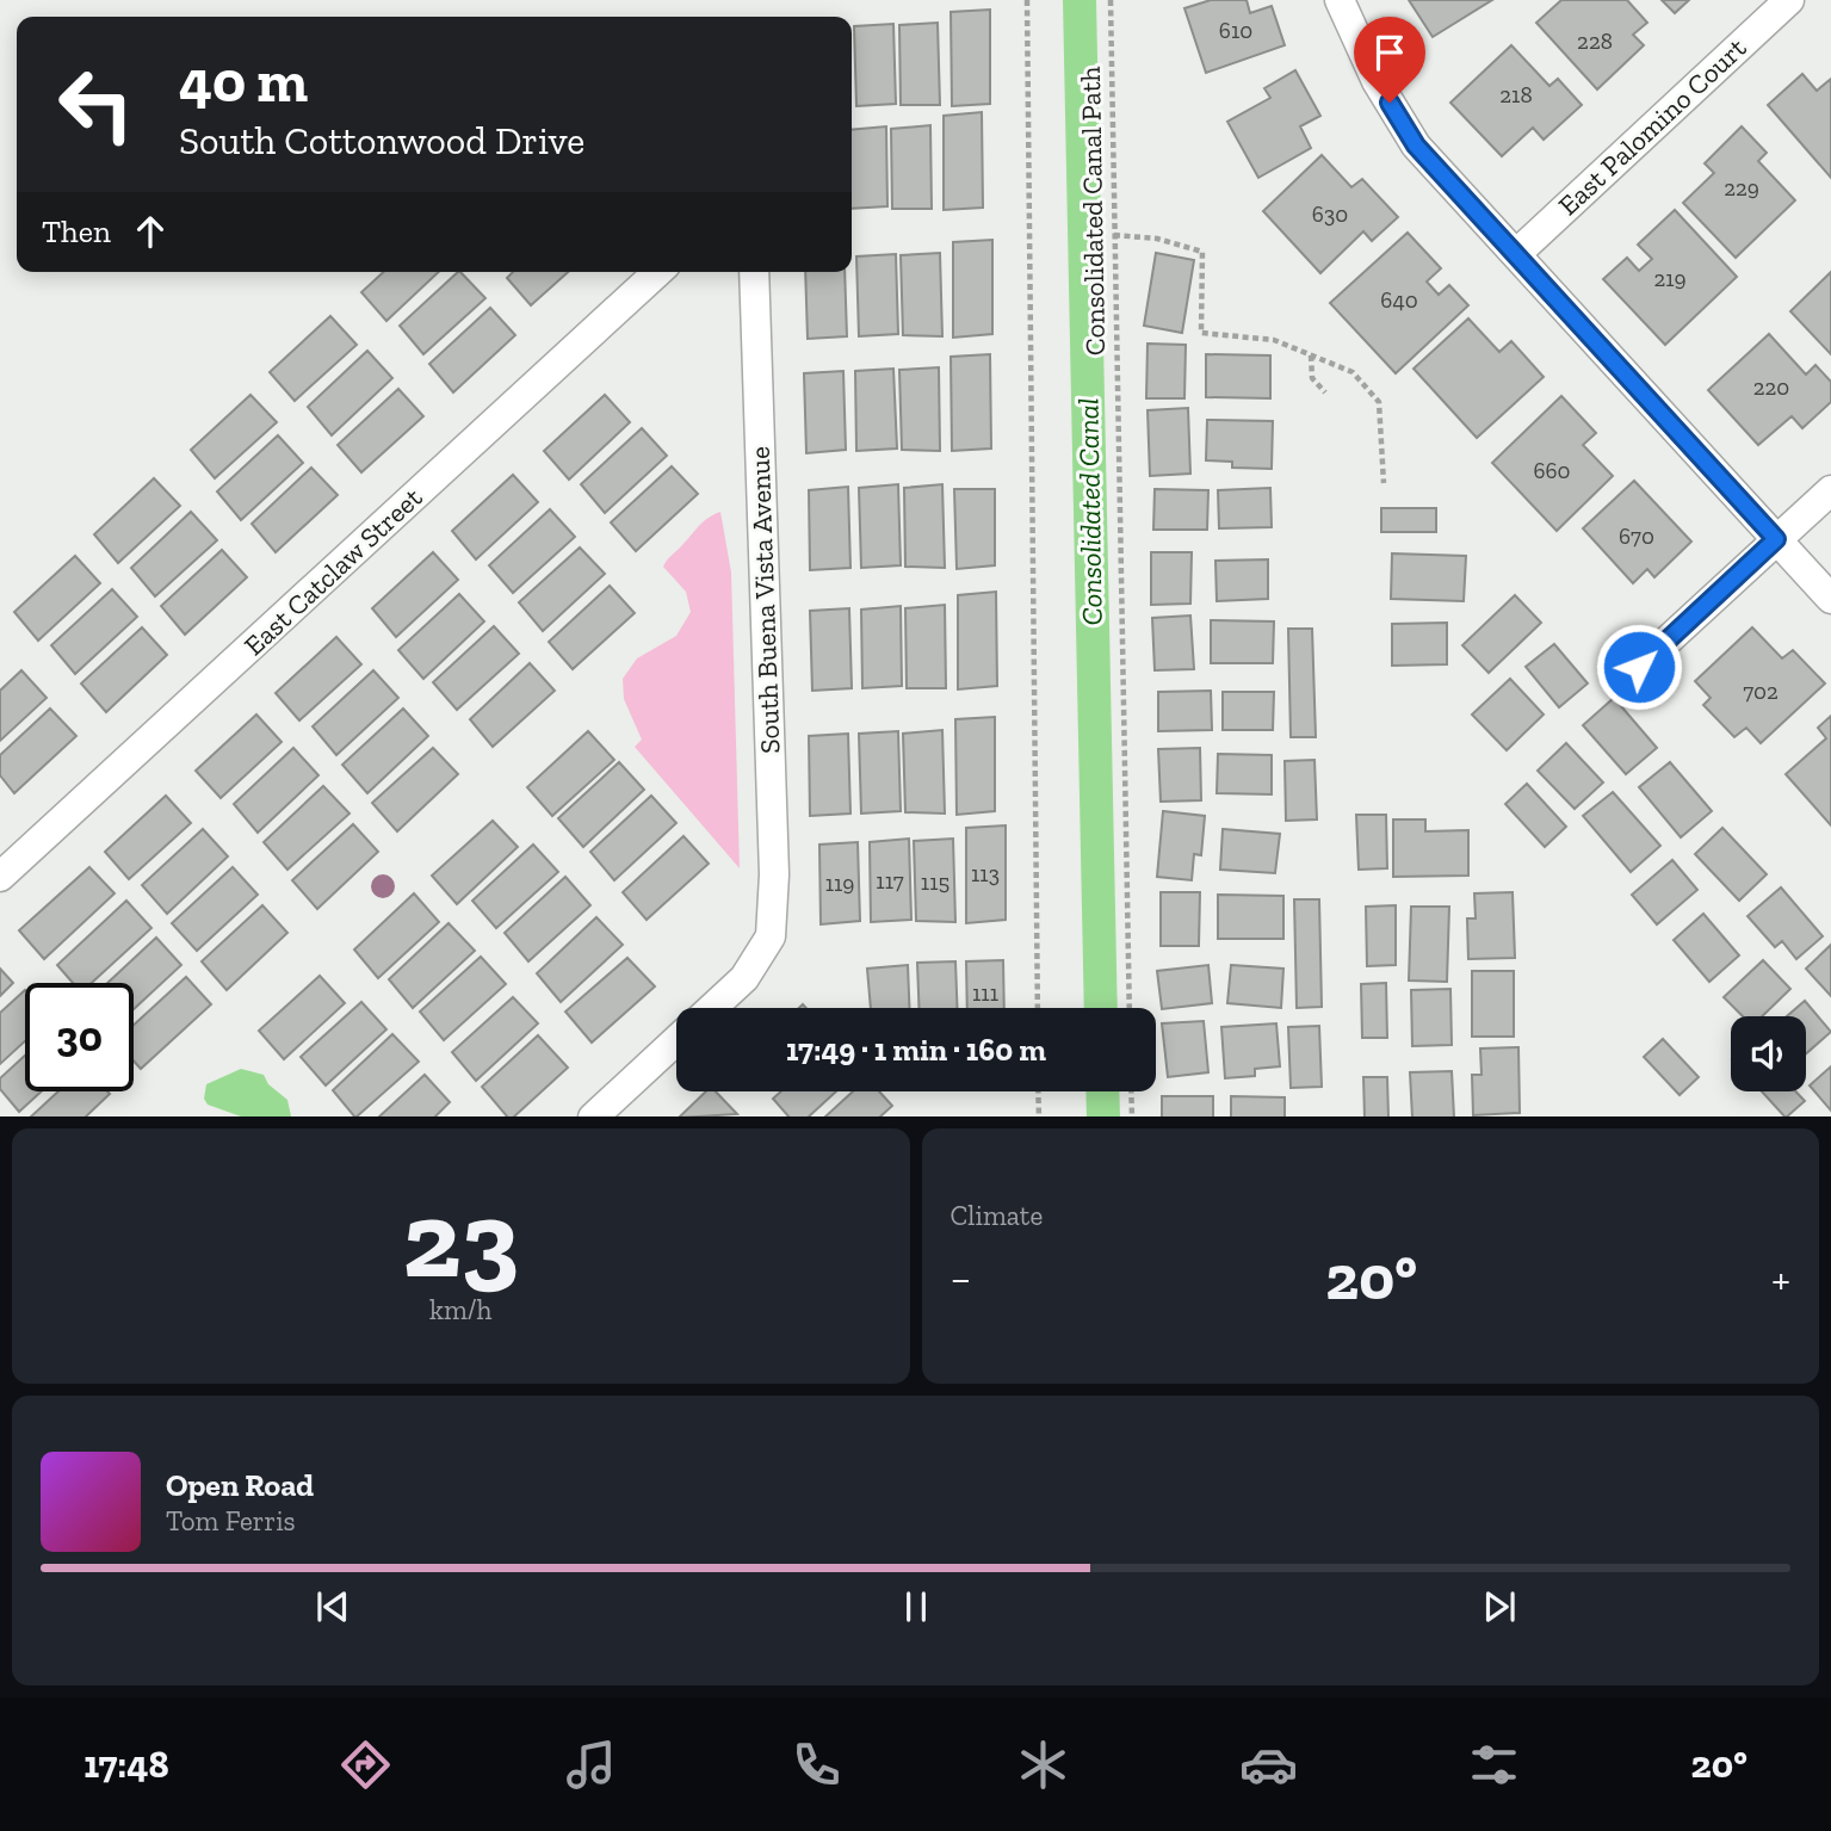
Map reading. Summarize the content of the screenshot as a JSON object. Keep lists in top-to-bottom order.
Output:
{
  "streets": {
    "street": ["East Palomino Court", "East Catclaw Street", "South Buena Vista Avenue"],
    "path": ["Consolidated Canal Path"]
  },
  "water": ["Consolidated Canal"],
  "house_numbers": [
    "610",
    "228",
    "218",
    "229",
    "630",
    "219",
    "640",
    "220",
    "660",
    "670",
    "702",
    "113",
    "117",
    "115",
    "119",
    "111"
  ],
  "page": {
    "turn": ["40 m", "South Cottonwood Drive"],
    "then": "Then",
    "limit": "30",
    "trip": "17:49 · 1 min · 160 m",
    "tile": [
      ["23", "km/h"],
      "Climate"
    ],
    "heat": ["−", "20°", "+"],
    "song": ["Open Road", "Tom Ferris"],
    "tabs": ["17:48", "20°"]
  }
}
